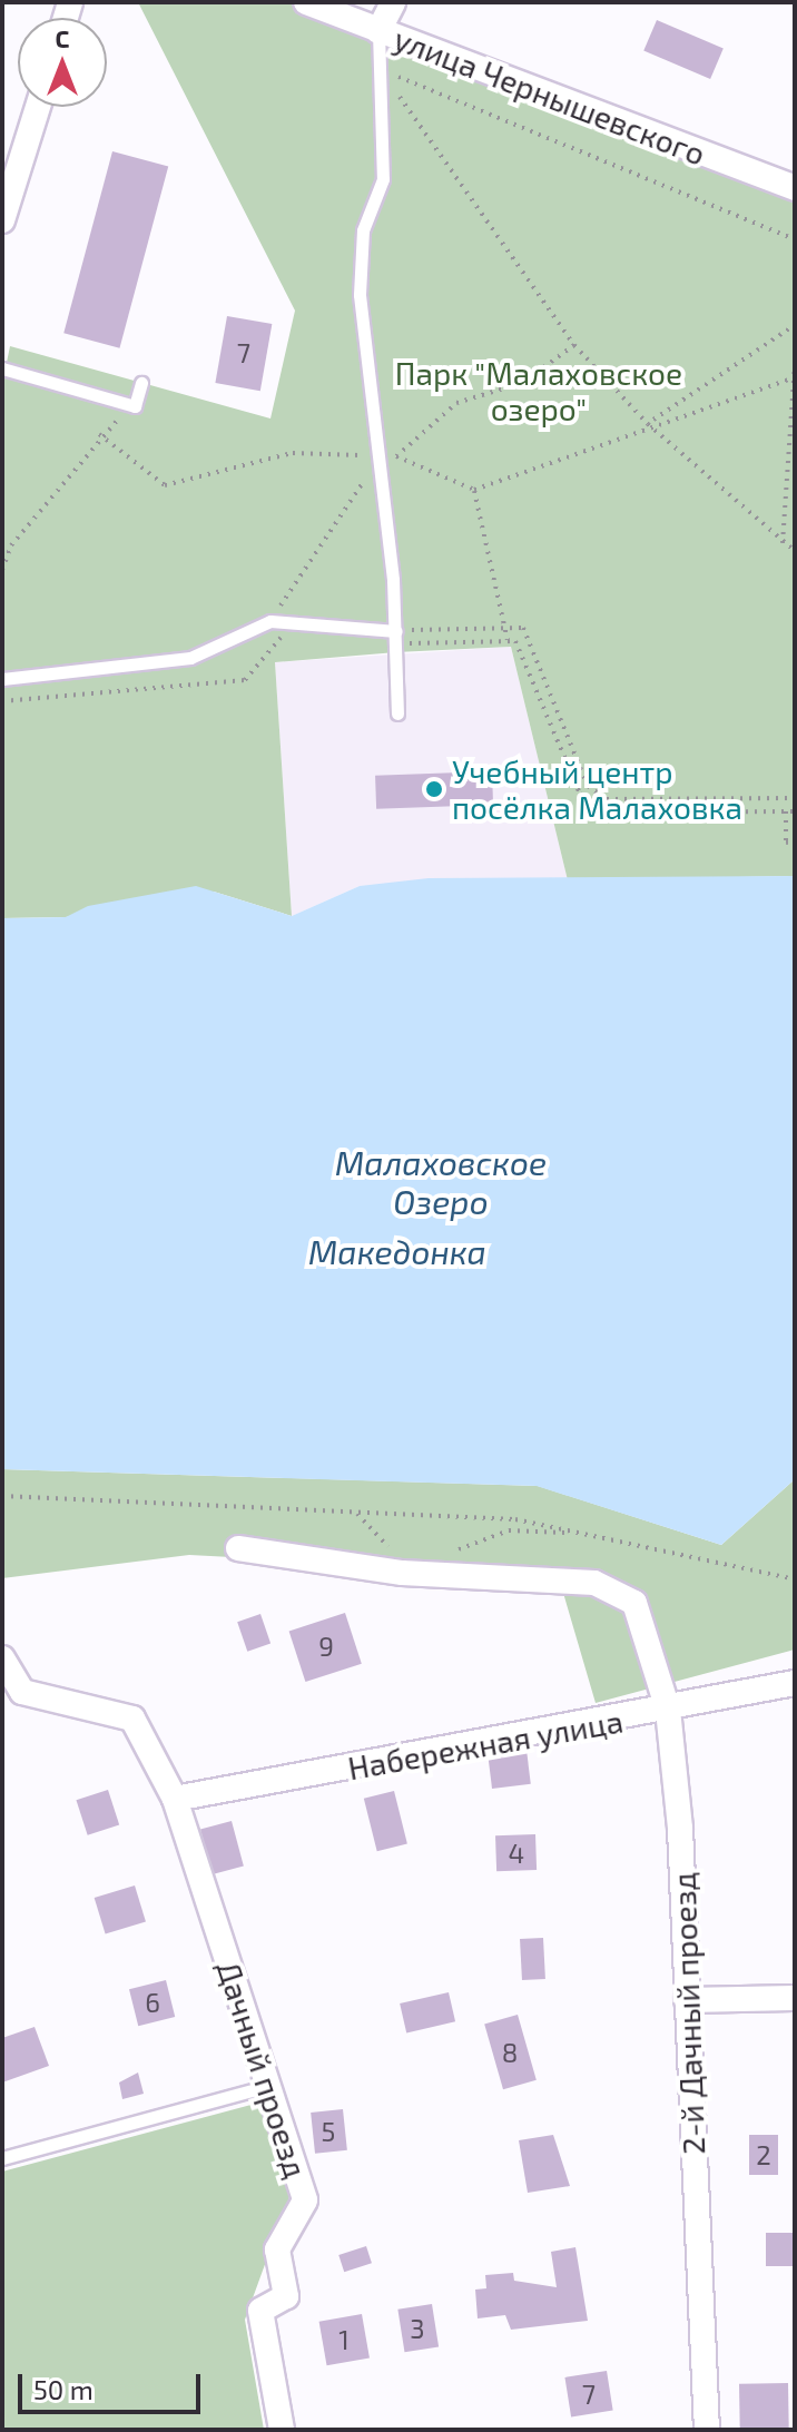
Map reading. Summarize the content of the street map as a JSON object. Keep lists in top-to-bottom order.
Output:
{
  "streets": {
    "street": [
      "улица Чернышевского",
      "Набережная улица",
      "2-й Дачный проезд",
      "Дачный проезд"
    ]
  },
  "crossings": [
    ["Набережная улица", "2-й Дачный проезд"],
    ["Набережная улица", "Дачный проезд"]
  ],
  "water": ["Малаховское Озеро", "Македонка"],
  "parks": ["Парк \"Малаховское озеро\""],
  "places": ["Учебный центр посёлка Малаховка"],
  "house_numbers": [
    "7",
    "9",
    "4",
    "6",
    "8",
    "5",
    "2",
    "3",
    "1",
    "7"
  ],
  "scale_bar": "50 m",
  "north": "top"
}
